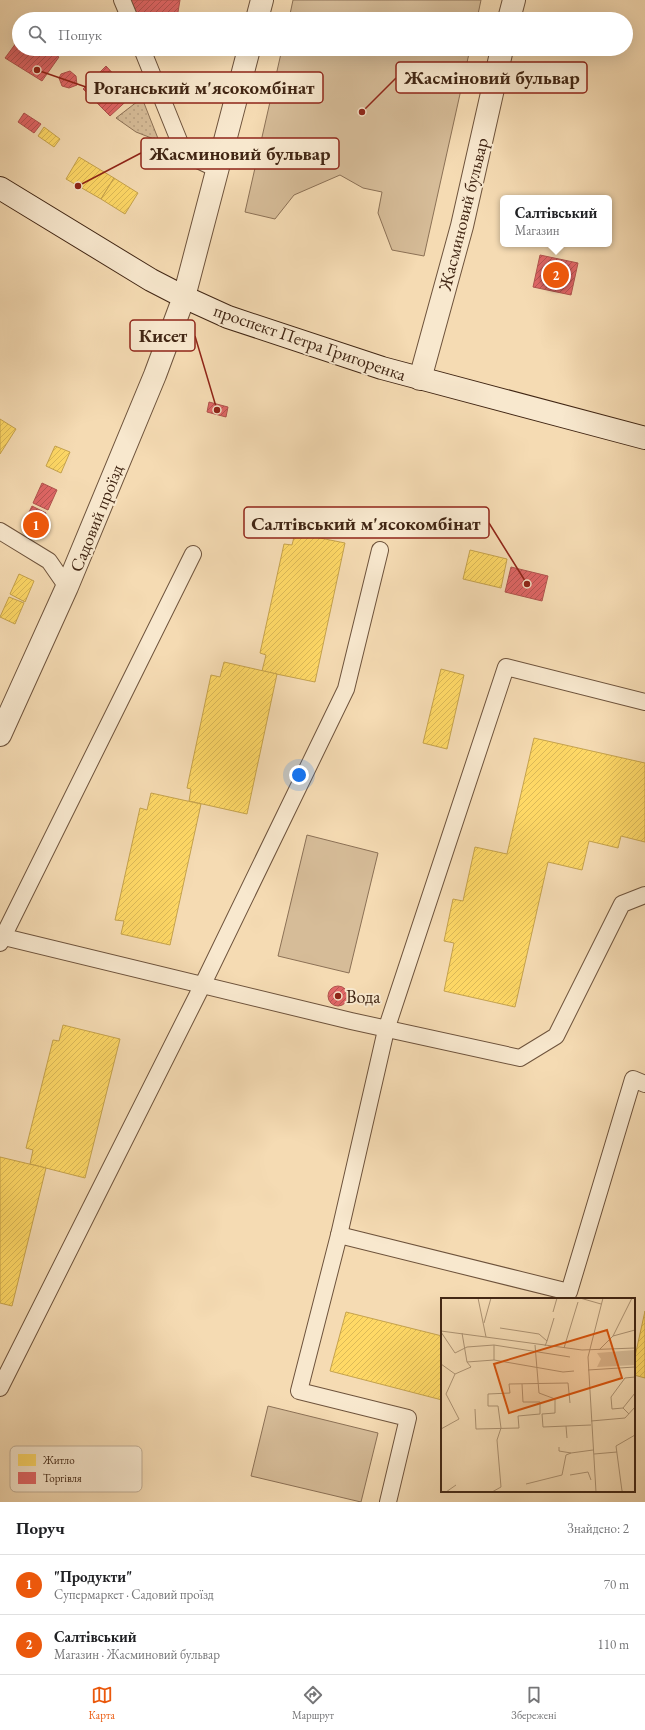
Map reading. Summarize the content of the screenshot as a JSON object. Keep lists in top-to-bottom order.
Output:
{
  "streets": {
    "street": ["Жасминовий бульвар", "проспект Петра Григоренка", "Садовий проїзд"]
  },
  "crossings": [
    ["Жасминовий бульвар", "проспект Петра Григоренка"],
    ["проспект Петра Григоренка", "Садовий проїзд"]
  ],
  "places": [
    "Роганський м'ясокомбінат",
    "Жасміновий бульвар",
    "Жасминовий бульвар",
    "Кисет",
    "Салтівський м'ясокомбінат",
    "Вода"
  ],
  "legend": ["Житло", "Торгівля"],
  "page": {
    "search": "Пошук",
    "popup": ["Салтівський", "Магазин"],
    "pins": ["2", "1"],
    "heading": ["Поруч", "Знайдено: 2"],
    "list": [
      {
        "mark": "1",
        "name": "\"Продукти\"",
        "note": "Супермаркет · Садовий проїзд",
        "value": "70 m"
      },
      {
        "mark": "2",
        "name": "Салтівський",
        "note": "Магазин · Жасминовий бульвар",
        "value": "110 m"
      }
    ],
    "nav": ["Карта", "Маршрут", "Збережені"]
  }
}
